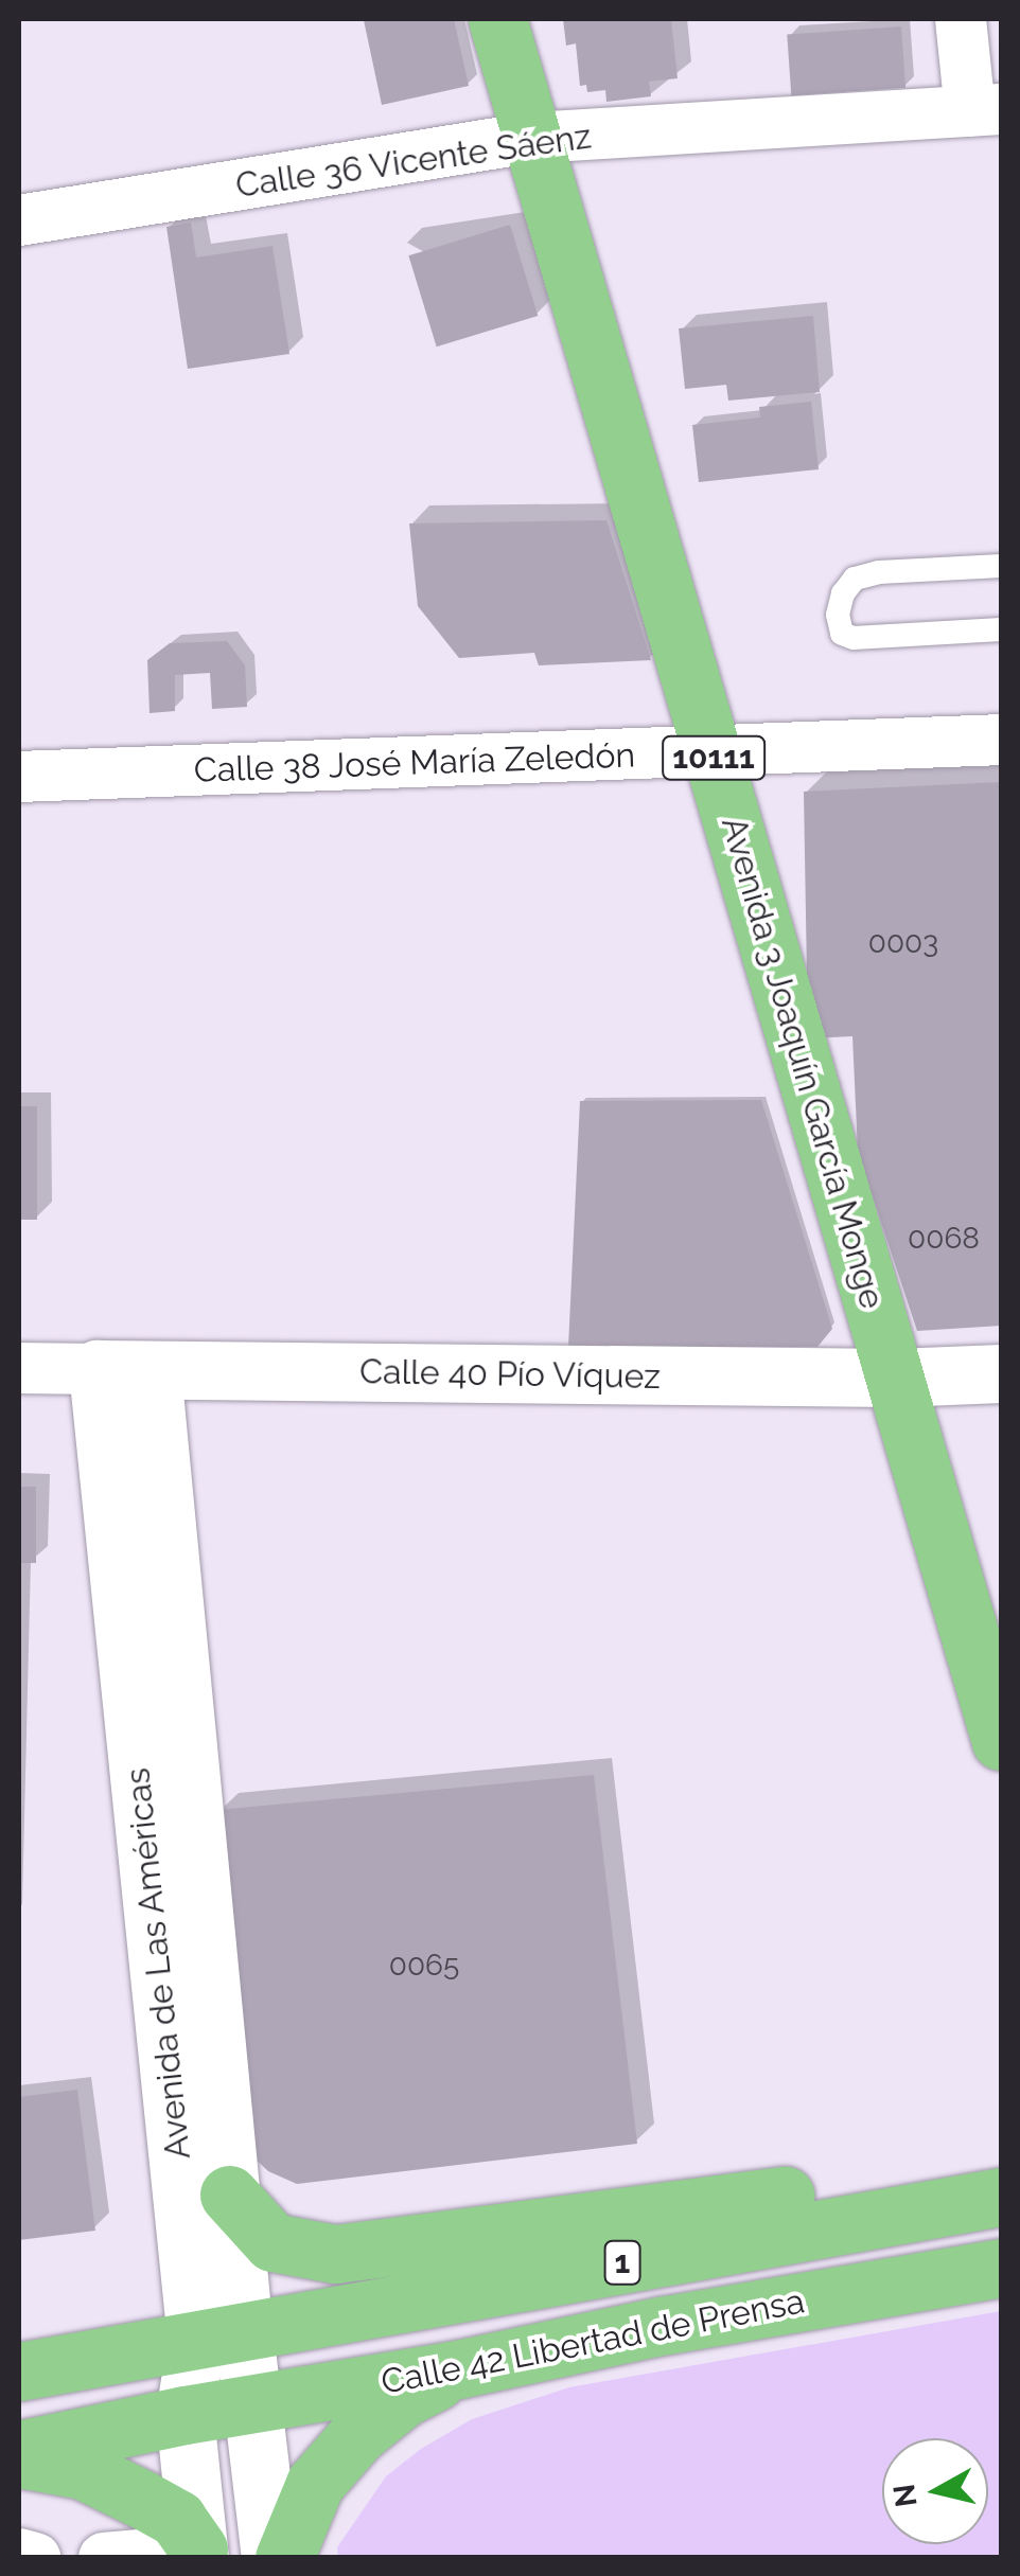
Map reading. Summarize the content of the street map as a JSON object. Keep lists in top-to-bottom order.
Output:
{
  "streets": {
    "highway": [
      "10111",
      "Avenida 3 Joaquín García Monge",
      "1",
      "Calle 42 Libertad de Prensa"
    ],
    "street": [
      "Calle 36 Vicente Sáenz",
      "Calle 38 José María Zeledón",
      "Calle 40 Pío Víquez",
      "Avenida de Las Américas"
    ]
  },
  "crossings": [
    ["Calle 36 Vicente Sáenz", "Avenida 3 Joaquín García Monge"],
    ["Calle 38 José María Zeledón", "Avenida 3 Joaquín García Monge"],
    ["Avenida 3 Joaquín García Monge", "Calle 40 Pío Víquez"],
    ["Calle 40 Pío Víquez", "Avenida de Las Américas"],
    ["Avenida de Las Américas", "1"],
    ["Avenida de Las Américas", "Calle 42 Libertad de Prensa"],
    ["1", "Calle 42 Libertad de Prensa"]
  ],
  "house_numbers": ["0003", "0068", "0065"],
  "north": "left"
}
